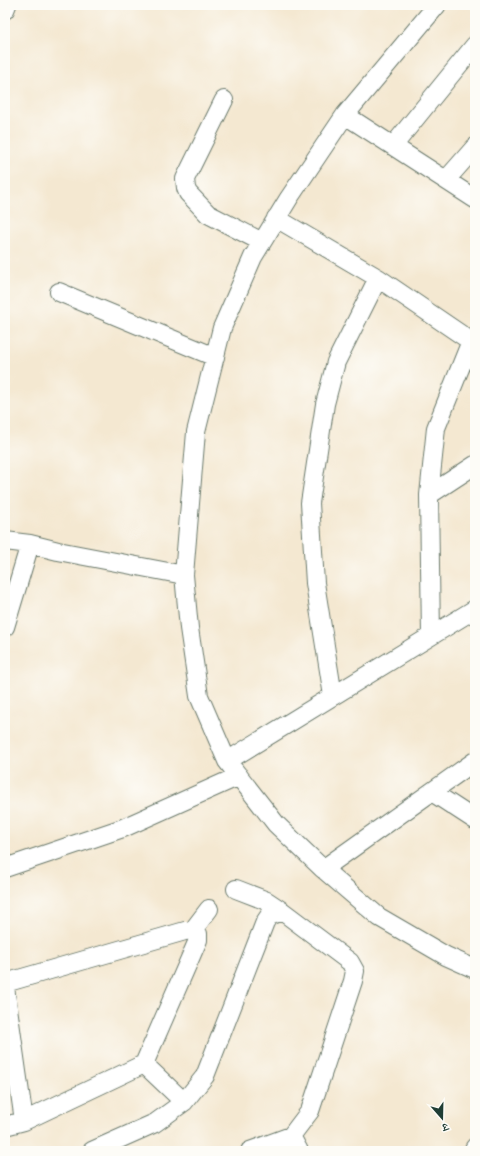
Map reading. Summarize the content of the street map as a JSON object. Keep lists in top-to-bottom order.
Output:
{
  "north": "bottom"
}
